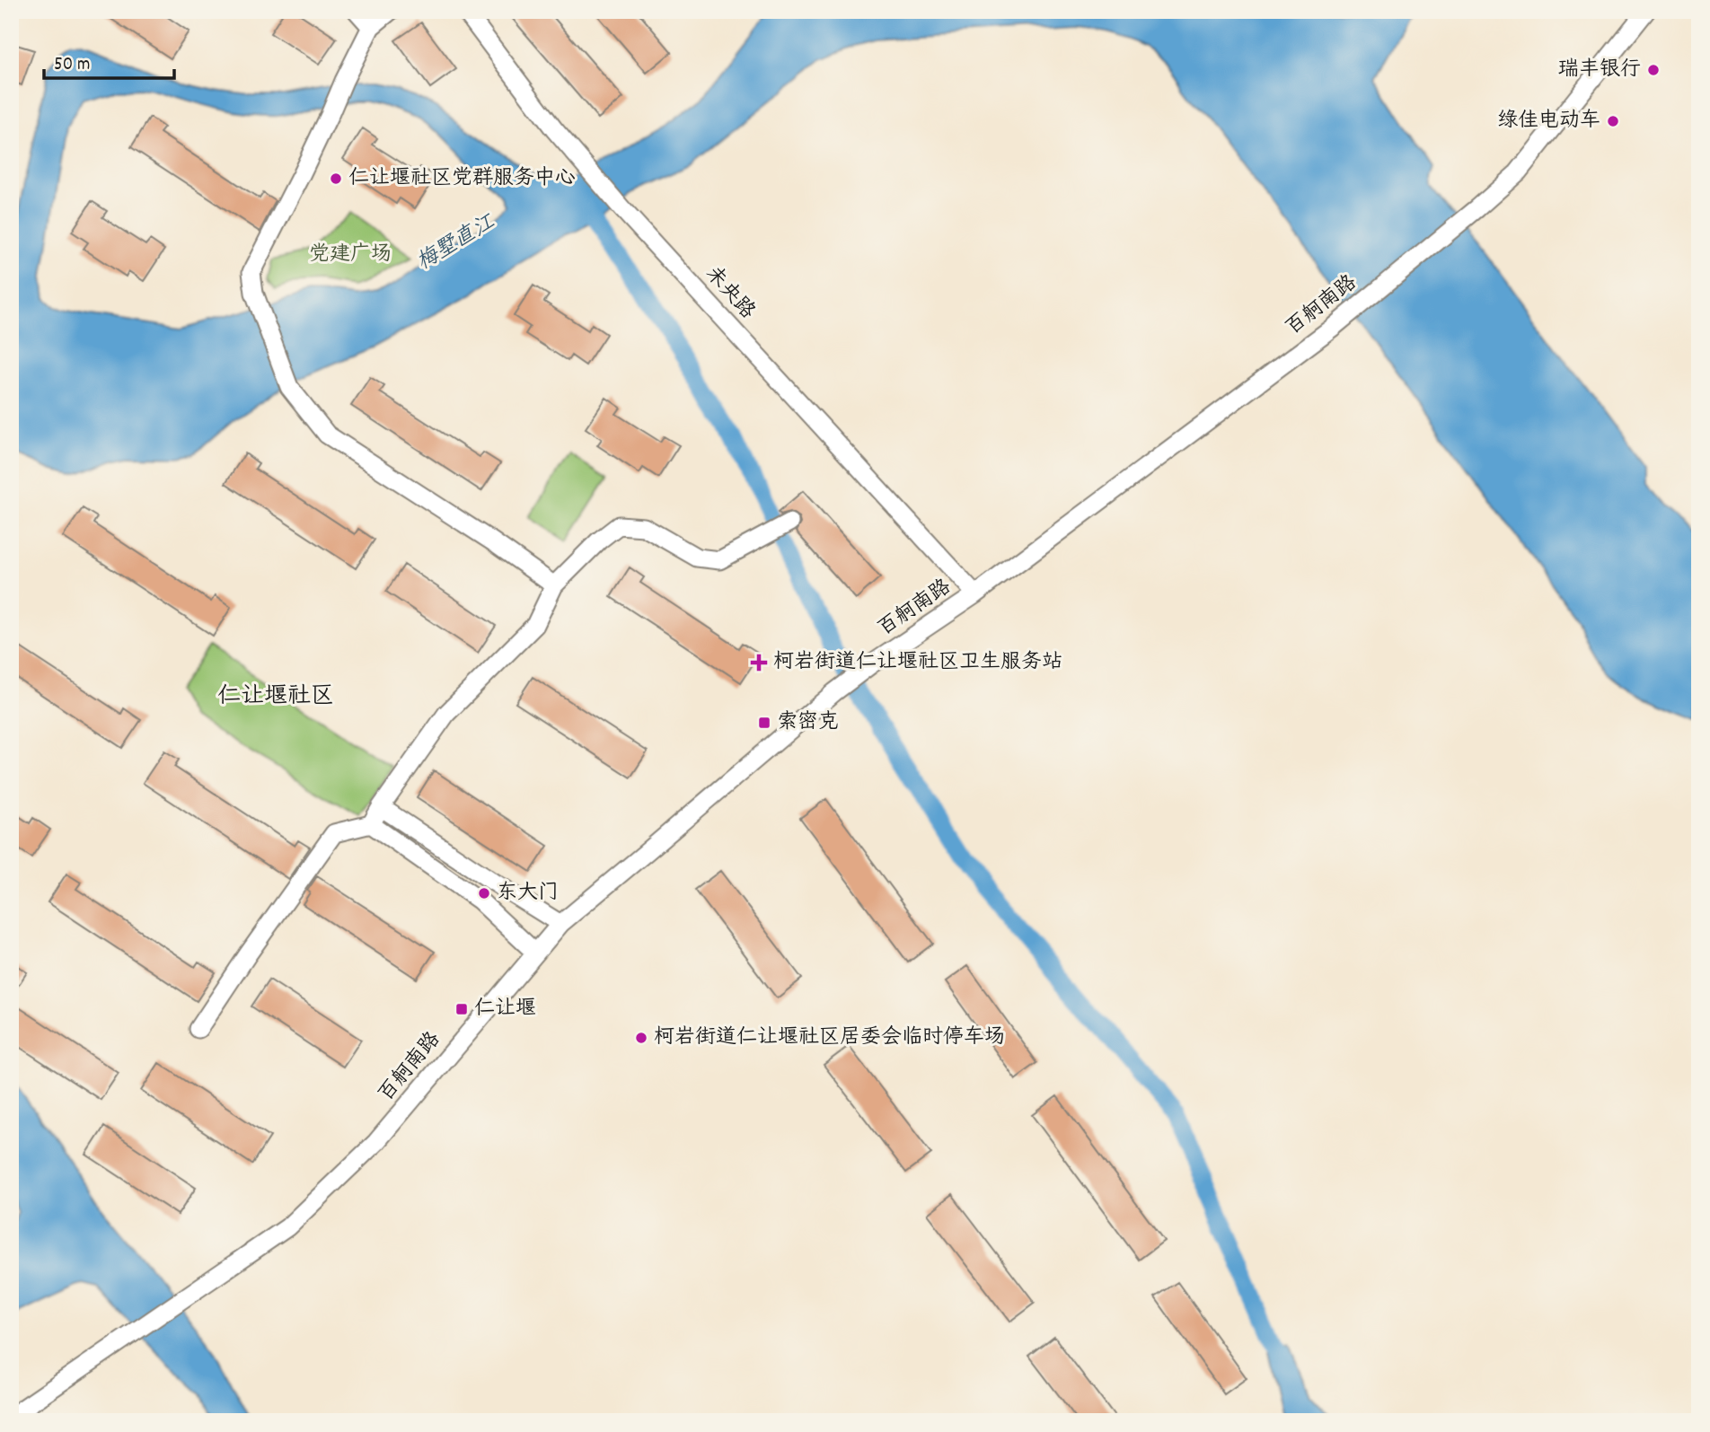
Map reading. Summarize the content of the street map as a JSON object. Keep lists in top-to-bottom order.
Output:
{
  "streets": {
    "street": ["未央路", "百舸南路"]
  },
  "crossings": [
    ["未央路", "百舸南路"]
  ],
  "districts": ["仁让堰社区"],
  "water": ["梅墅直江"],
  "parks": ["党建广场"],
  "places": {
    "other": [
      "瑞丰银行",
      "绿佳电动车",
      "仁让堰社区党群服务中心",
      "东大门",
      "柯岩街道仁让堰社区居委会临时停车场"
    ],
    "health": ["柯岩街道仁让堰社区卫生服务站"],
    "transit": ["索密克", "仁让堰"]
  },
  "scale_bar": "50 m"
}
